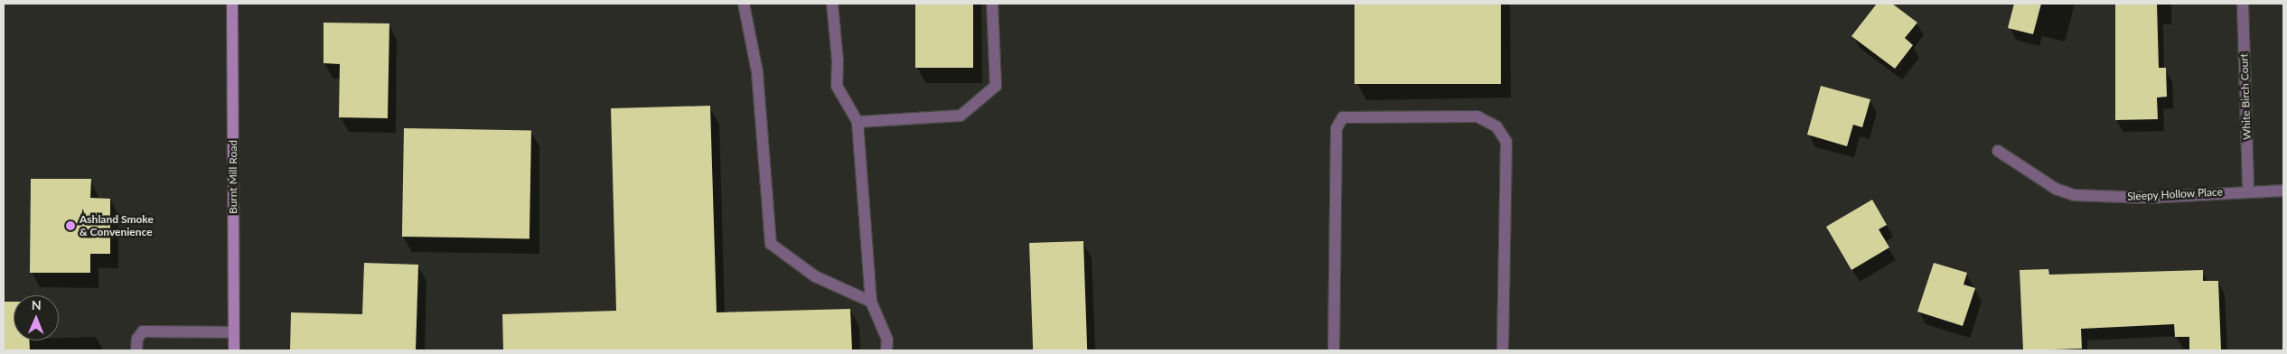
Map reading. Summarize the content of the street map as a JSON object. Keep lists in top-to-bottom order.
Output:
{
  "streets": {
    "main road": ["Burnt Mill Road"],
    "street": ["White Birch Court", "Sleepy Hollow Place"]
  },
  "crossings": [
    ["White Birch Court", "Sleepy Hollow Place"]
  ],
  "places": ["Ashland Smoke & Convenience"],
  "north": "top"
}
